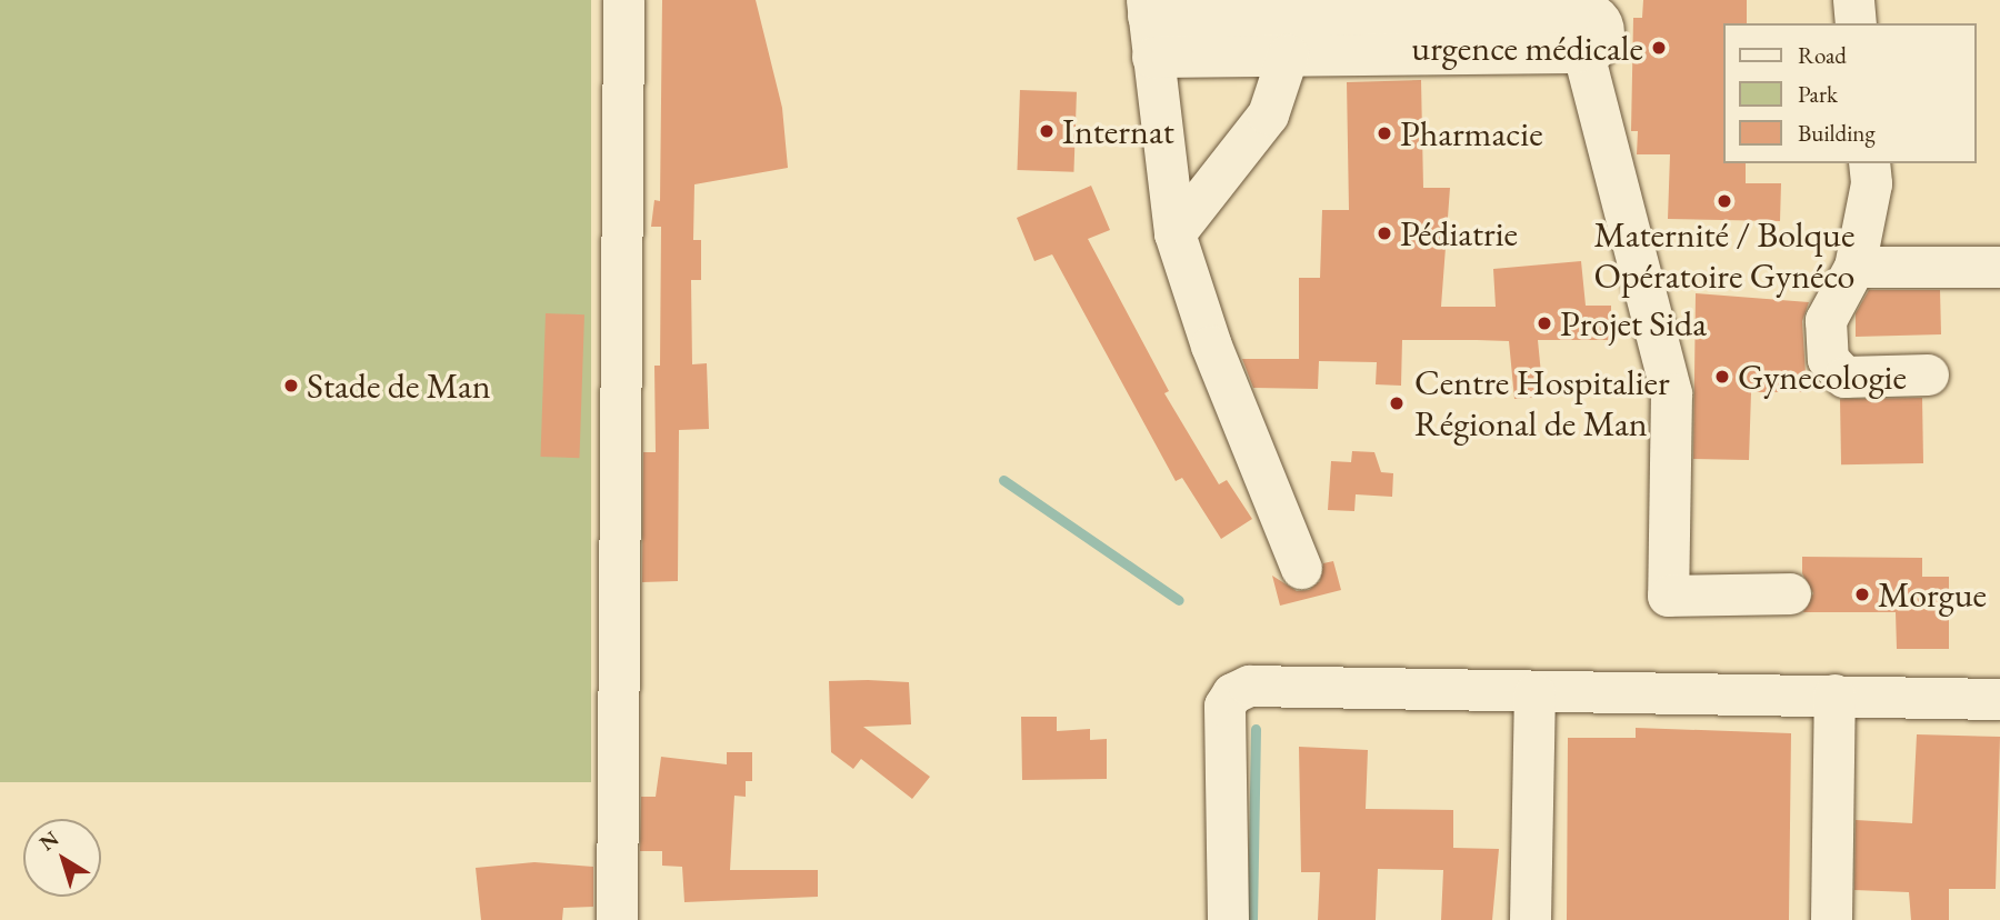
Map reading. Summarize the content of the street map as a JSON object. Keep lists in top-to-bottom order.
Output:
{
  "places": [
    "urgence médicale",
    "Internat",
    "Pharmacie",
    "Maternité / Bolque Opératoire Gynéco",
    "Pédiatrie",
    "Projet Sida",
    "Gynecologie",
    "Stade de Man",
    "Centre Hospitalier Régional de Man",
    "Morgue"
  ],
  "legend": ["Road", "Park", "Building"],
  "north": "top left"
}
